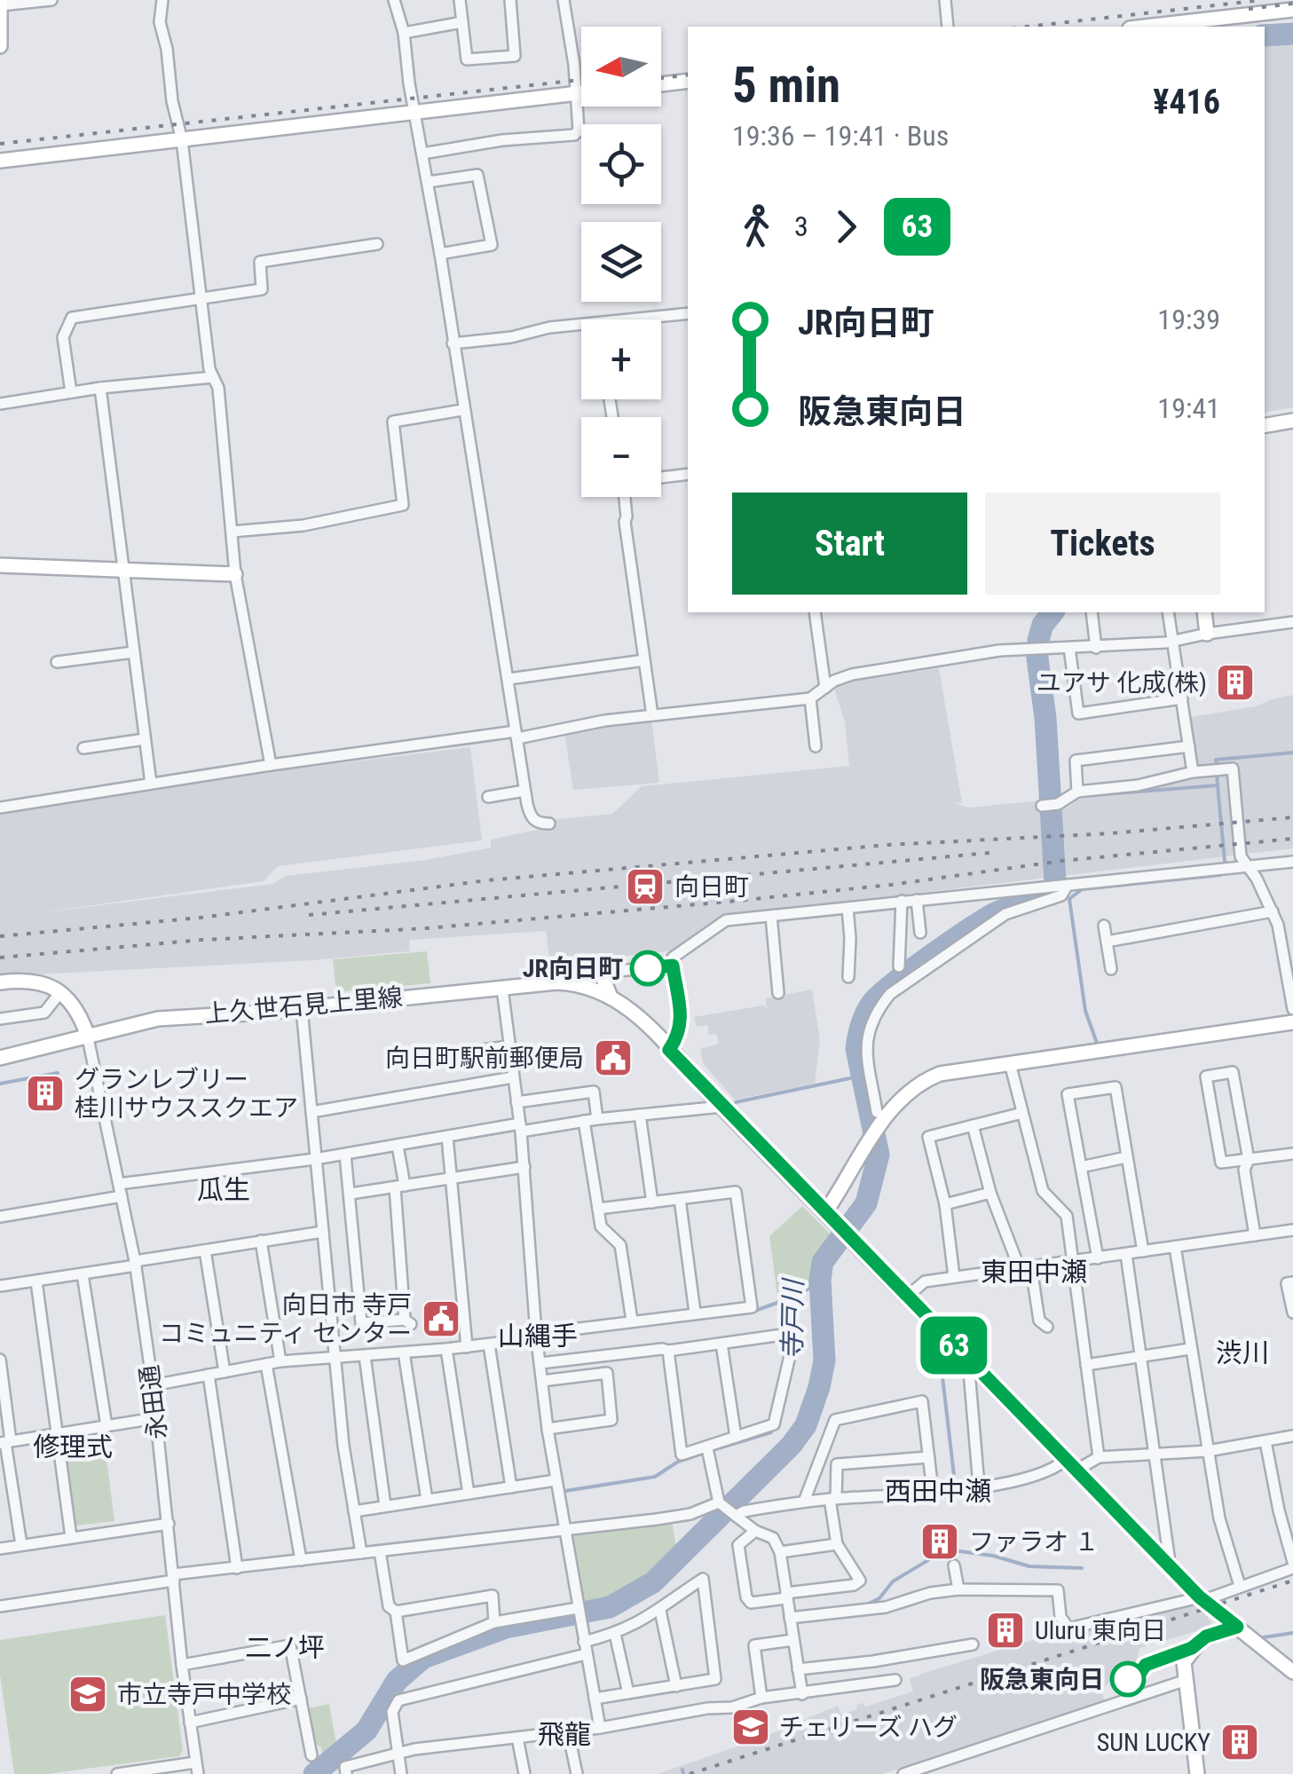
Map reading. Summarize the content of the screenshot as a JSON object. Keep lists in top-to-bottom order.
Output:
{
  "streets": {
    "street": ["上久世石見上里線", "永田通"]
  },
  "crossings": [
    ["上久世石見上里線", "永田通"]
  ],
  "districts": [
    "瓜生",
    "東田中瀬",
    "山縄手",
    "渋川",
    "修理式",
    "西田中瀬",
    "二ノ坪",
    "飛龍"
  ],
  "water": ["寺戸川"],
  "places": {
    "building": [
      "ユアサ 化成(株)",
      "グランレブリー 桂川サウススクエア",
      "ファラオ １",
      "Uluru 東向日",
      "SUN LUCKY"
    ],
    "station": ["向日町"],
    "other": ["JR向日町", "阪急東向日"],
    "public building": ["向日町駅前郵便局", "向日市 寺戸 コミュニティ センター"],
    "school or university": ["市立寺戸中学校", "チェリーズ ハグ"]
  },
  "lines": ["bus line 63"],
  "north": "left",
  "page": {
    "on_map": "63",
    "map_buttons": ["+", "−"],
    "heading": ["5 min", "19:36 – 19:41 · Bus", "¥416"],
    "legs": ["3", "63"],
    "list": [
      {
        "name": "JR向日町",
        "value": "19:39"
      },
      {
        "name": "阪急東向日",
        "value": "19:41"
      }
    ],
    "buttons": ["Start", "Tickets"]
  }
}
